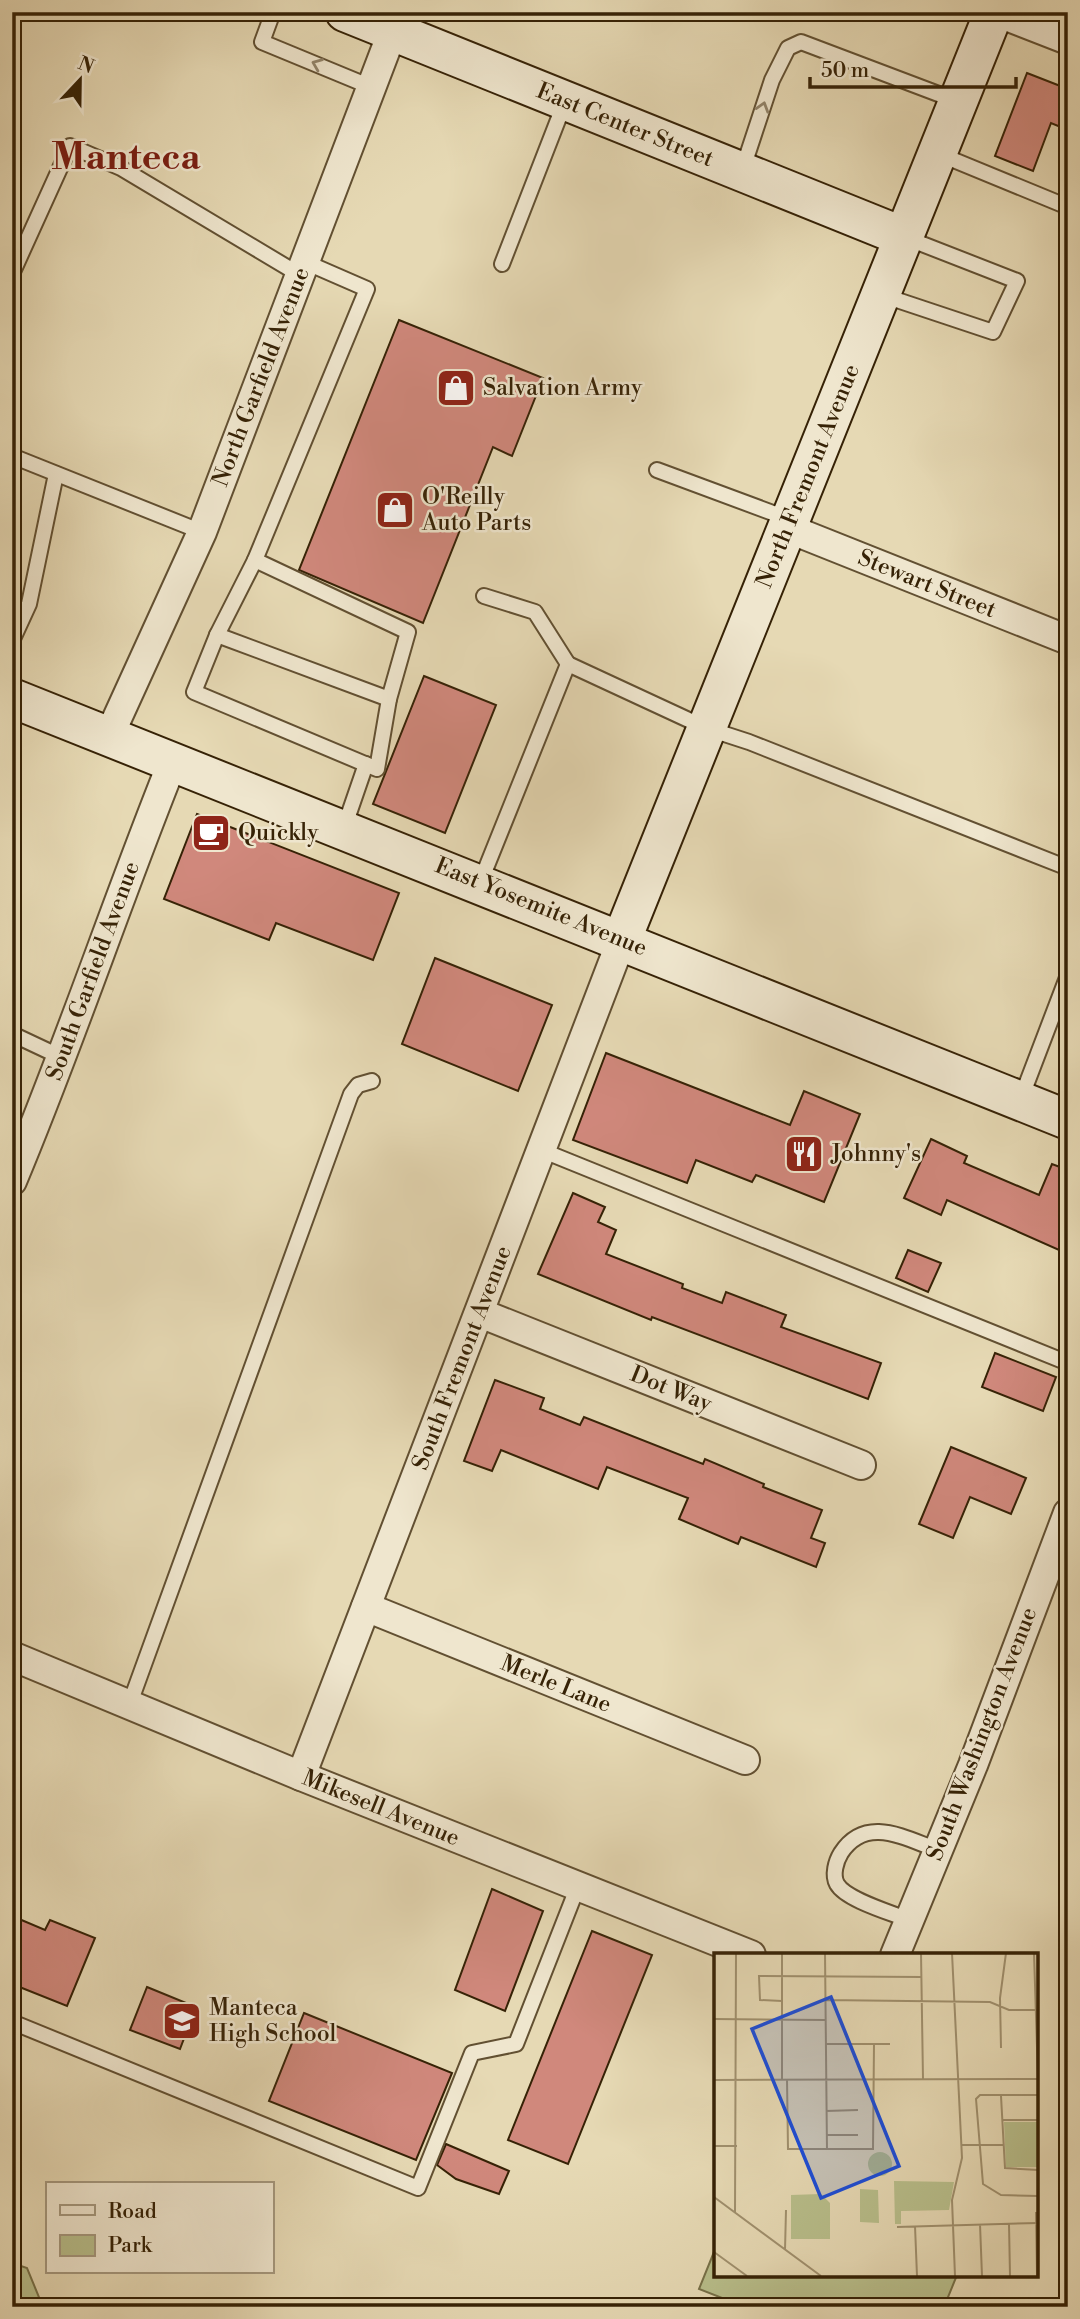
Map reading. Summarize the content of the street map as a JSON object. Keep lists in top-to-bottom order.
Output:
{
  "streets": {
    "street": [
      "East Center Street",
      "North Garfield Avenue",
      "North Fremont Avenue",
      "Stewart Street",
      "East Yosemite Avenue",
      "South Garfield Avenue",
      "South Fremont Avenue",
      "Dot Way",
      "Merle Lane",
      "South Washington Avenue",
      "Mikesell Avenue"
    ]
  },
  "crossings": [
    ["East Center Street", "North Garfield Avenue"],
    ["East Center Street", "North Fremont Avenue"],
    ["North Garfield Avenue", "East Yosemite Avenue"],
    ["North Fremont Avenue", "Stewart Street"],
    ["North Fremont Avenue", "East Yosemite Avenue"],
    ["North Fremont Avenue", "South Fremont Avenue"],
    ["East Yosemite Avenue", "South Garfield Avenue"],
    ["East Yosemite Avenue", "South Fremont Avenue"],
    ["South Fremont Avenue", "Dot Way"],
    ["South Fremont Avenue", "Merle Lane"],
    ["South Fremont Avenue", "Mikesell Avenue"]
  ],
  "districts": ["Manteca"],
  "places": {
    "shop": ["Salvation Army", "O'Reilly Auto Parts"],
    "cafe": ["Quickly"],
    "restaurant": ["Johnny's"],
    "school or university": ["Manteca High School"]
  },
  "legend": ["Road", "Park"],
  "scale_bar": "50 m",
  "north": "top"
}
